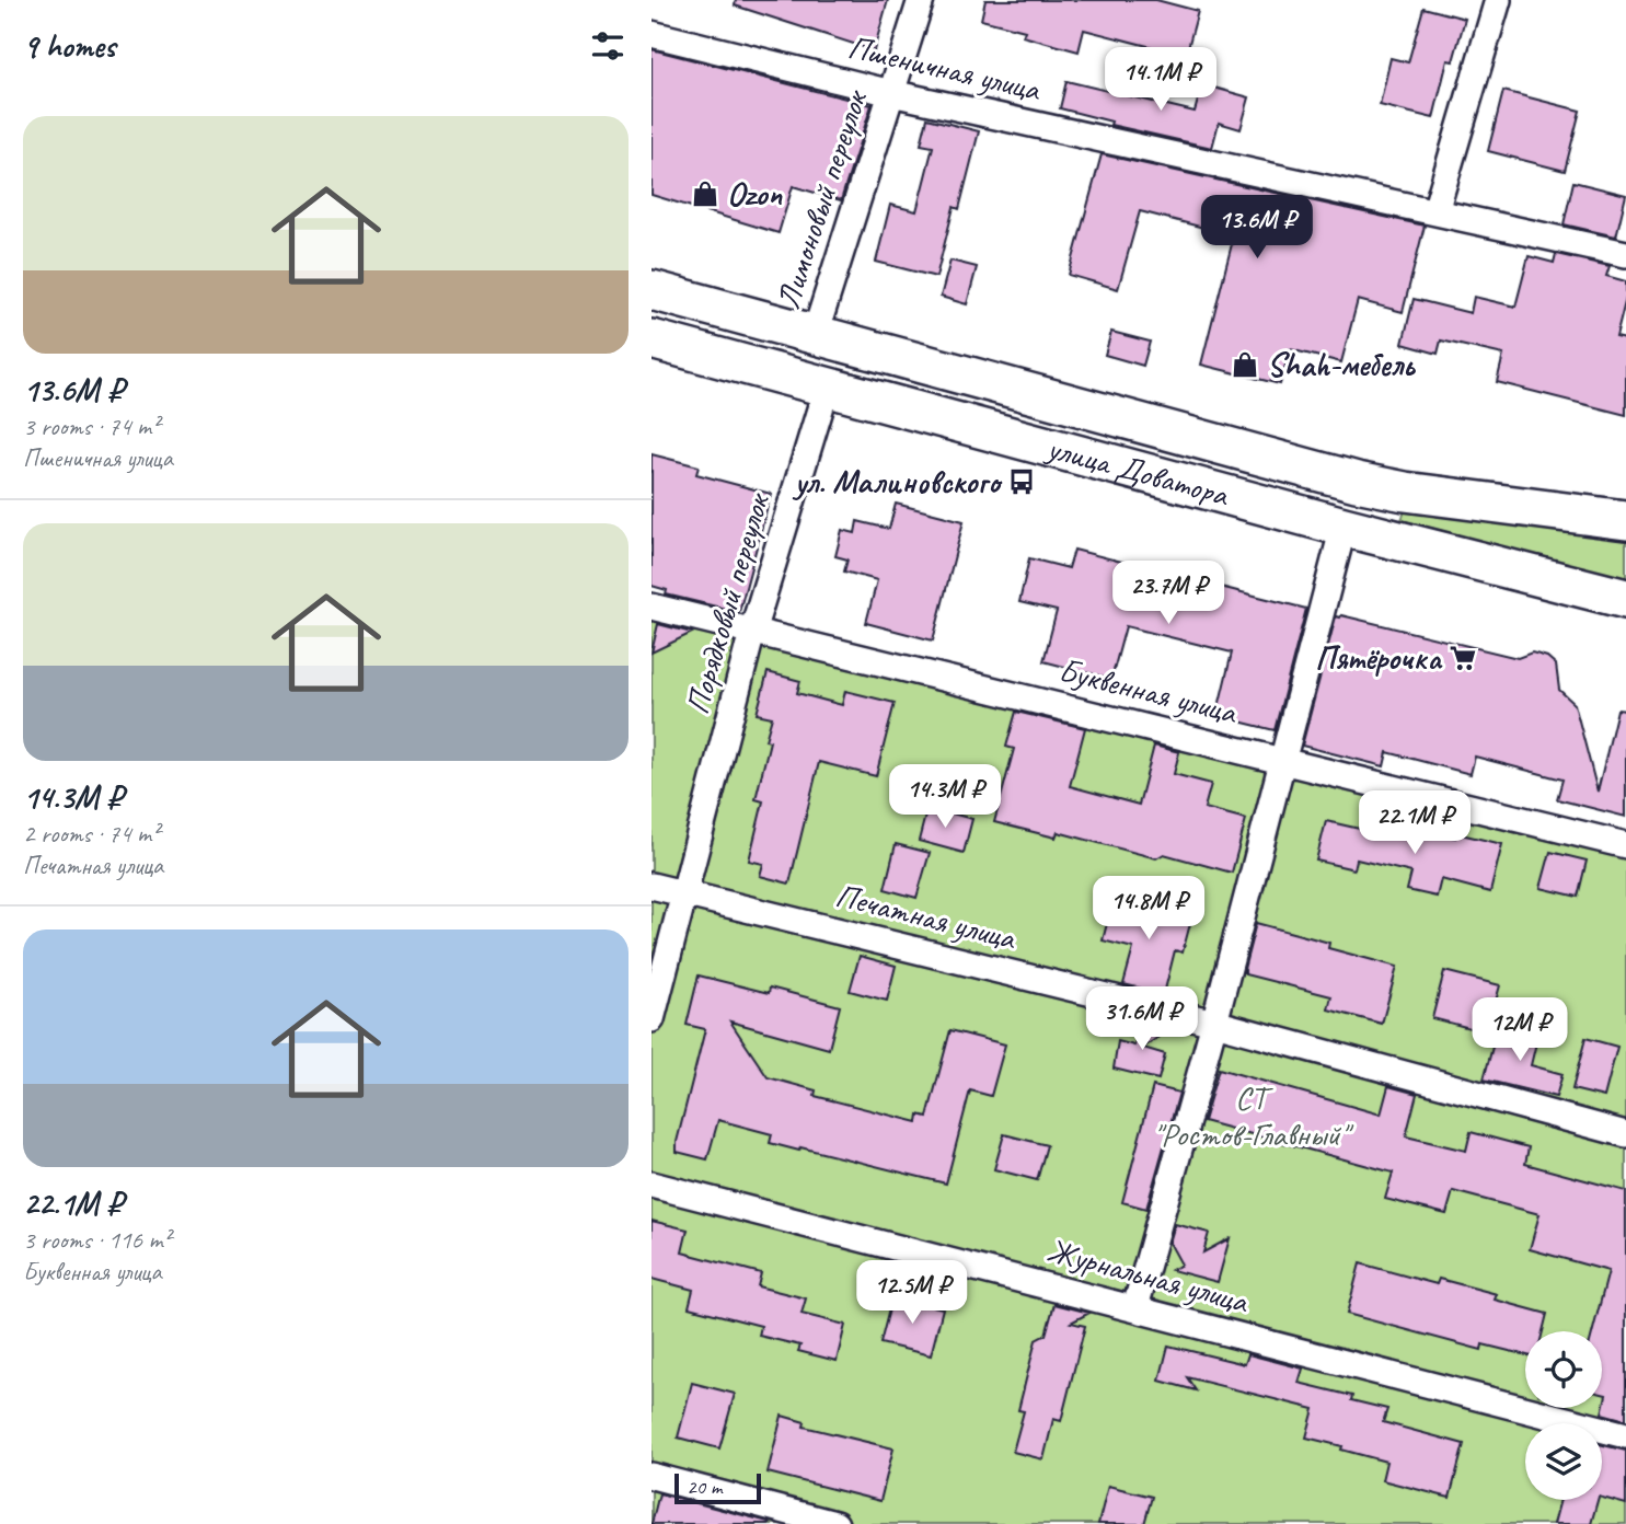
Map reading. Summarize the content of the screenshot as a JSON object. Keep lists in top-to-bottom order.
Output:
{
  "streets": {
    "main road": ["улица Доватора"],
    "street": [
      "Пшеничная улица",
      "Лимоновый переулок",
      "Порядковый переулок",
      "Буквенная улица",
      "Печатная улица",
      "Журнальная улица"
    ]
  },
  "crossings": [
    ["Пшеничная улица", "Лимоновый переулок"],
    ["Лимоновый переулок", "улица Доватора"],
    ["улица Доватора", "Порядковый переулок"],
    ["Порядковый переулок", "Буквенная улица"],
    ["Порядковый переулок", "Печатная улица"]
  ],
  "parks": ["СТ \"Ростов-Главный\""],
  "places": {
    "shop": ["Ozon", "Shah-мебель"],
    "bus stop": ["ул. Малиновского"],
    "supermarket": ["Пятёрочка"]
  },
  "scale_bar": "20 m",
  "page": {
    "heading": "9 homes",
    "price": [
      "14.1M ₽",
      "13.6M ₽",
      "23.7M ₽",
      "14.3M ₽",
      "22.1M ₽",
      "14.8M ₽",
      "31.6M ₽",
      "12M ₽",
      "12.5M ₽"
    ],
    "list": [
      {
        "name": "13.6M ₽",
        "note": "3 rooms · 74 m² · Пшеничная улица"
      },
      {
        "name": "14.3M ₽",
        "note": "2 rooms · 74 m² · Печатная улица"
      },
      {
        "name": "22.1M ₽",
        "note": "3 rooms · 116 m² · Буквенная улица"
      }
    ],
    "scale": "20 m"
  }
}
